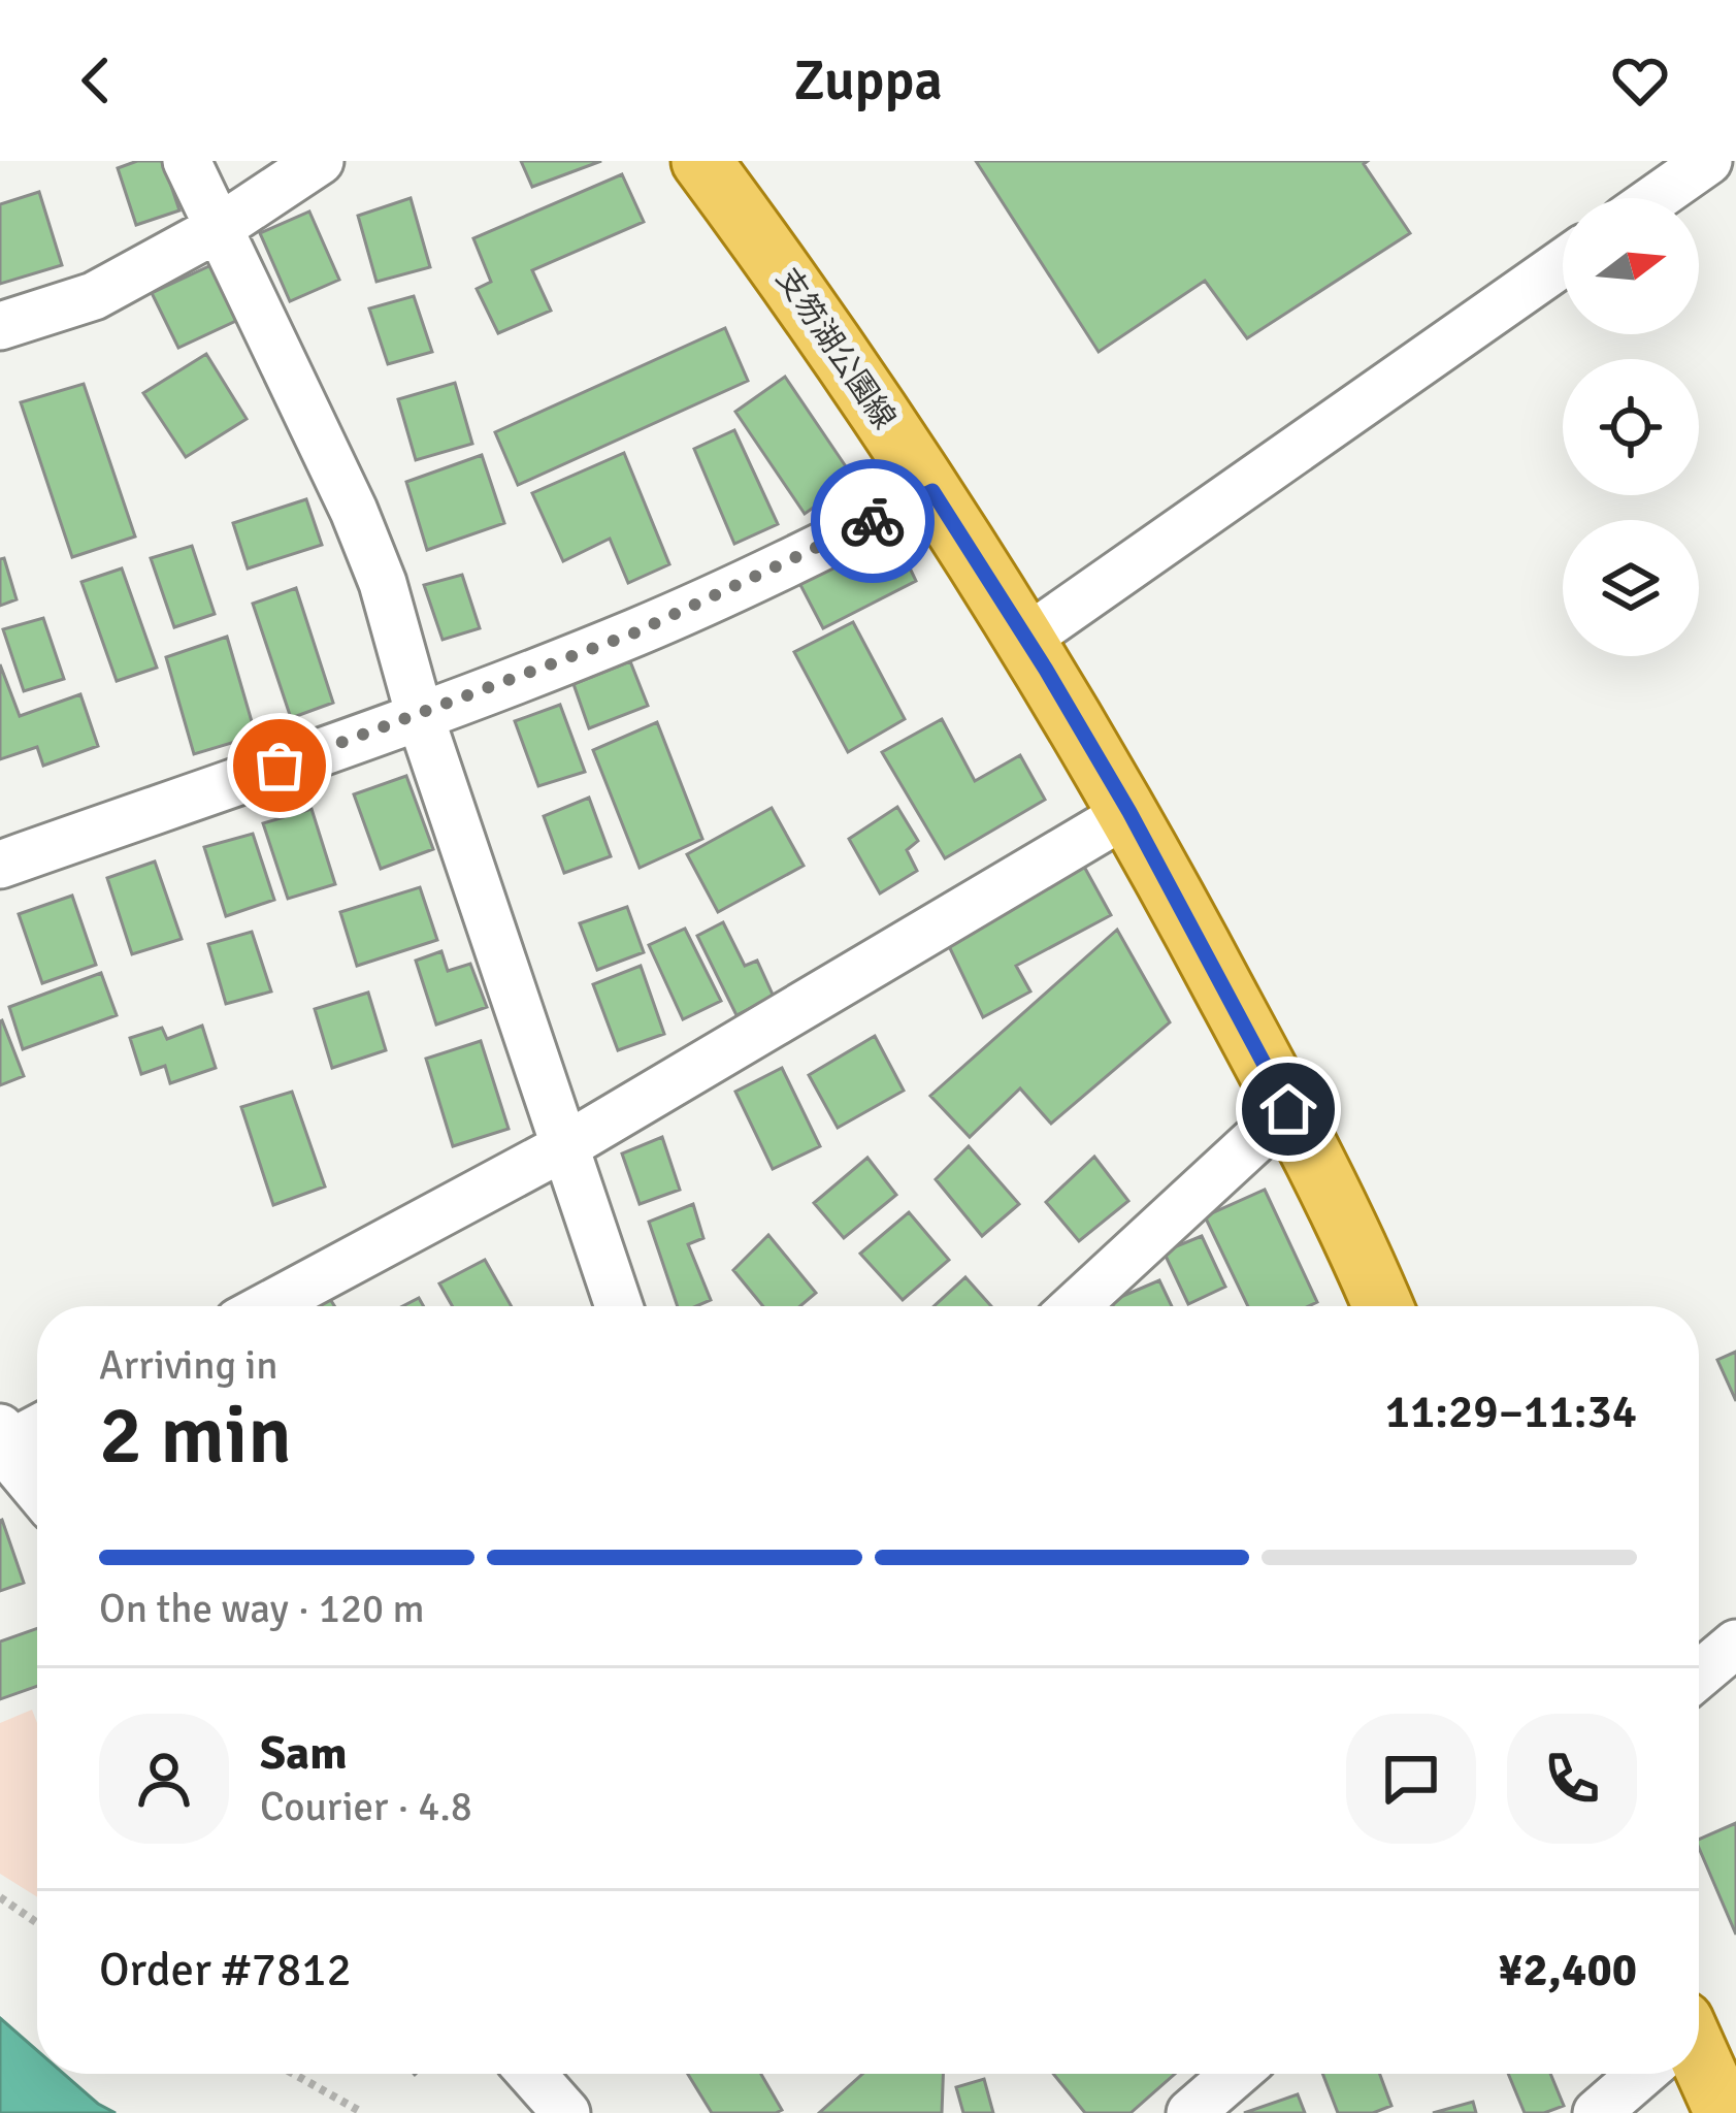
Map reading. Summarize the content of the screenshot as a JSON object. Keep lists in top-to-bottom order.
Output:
{
  "streets": {
    "main road": ["支笏湖公園線"]
  },
  "north": "right",
  "page": {
    "header": "Zuppa",
    "heading": ["2 min", "Arriving in", "11:29–11:34"],
    "panel": [
      "Sam",
      "Courier · 4.8",
      "Order #7812",
      "¥2,400"
    ],
    "bar": "On the way · 120 m"
  }
}
